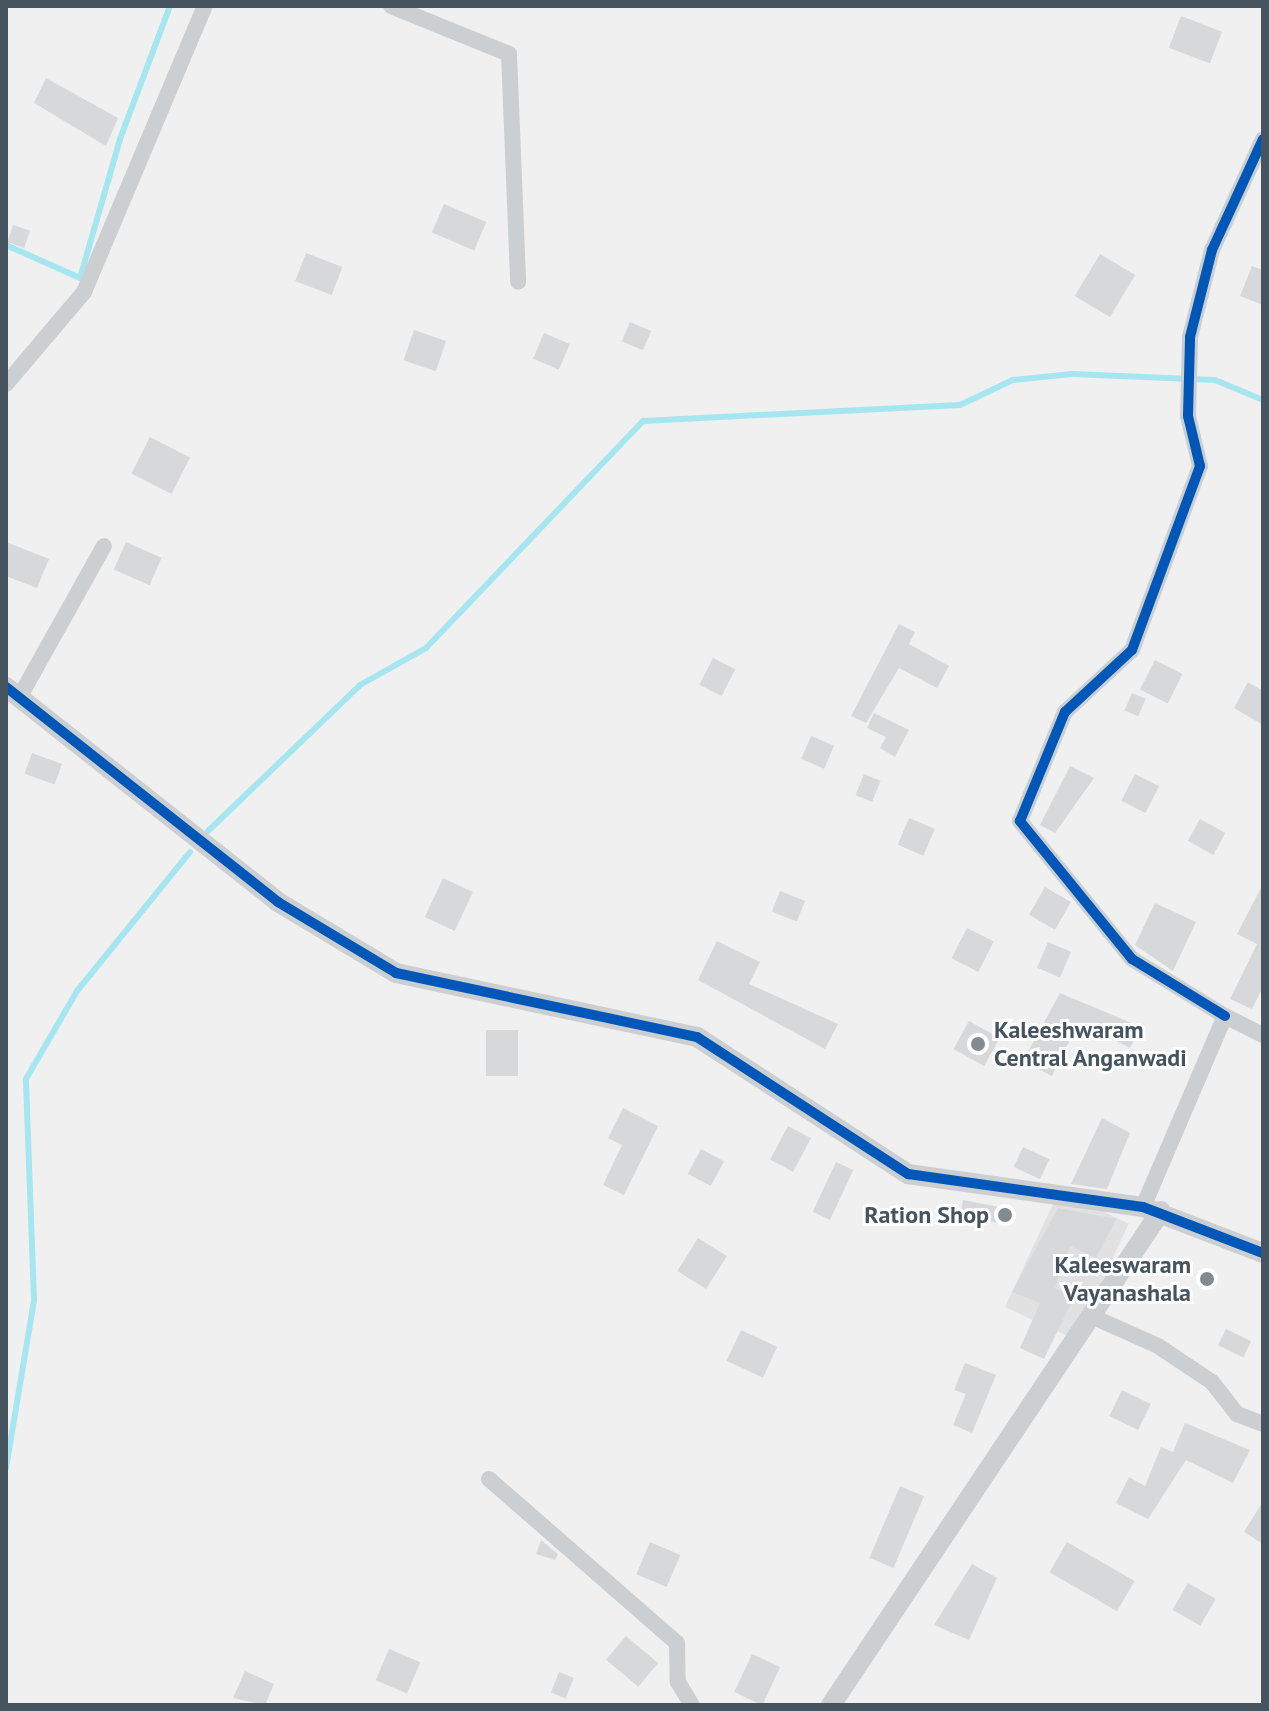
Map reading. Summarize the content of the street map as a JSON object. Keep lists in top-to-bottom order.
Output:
{
  "places": ["Kaleeshwaram Central Anganwadi", "Ration Shop", "Kaleeswaram Vayanashala"]
}
